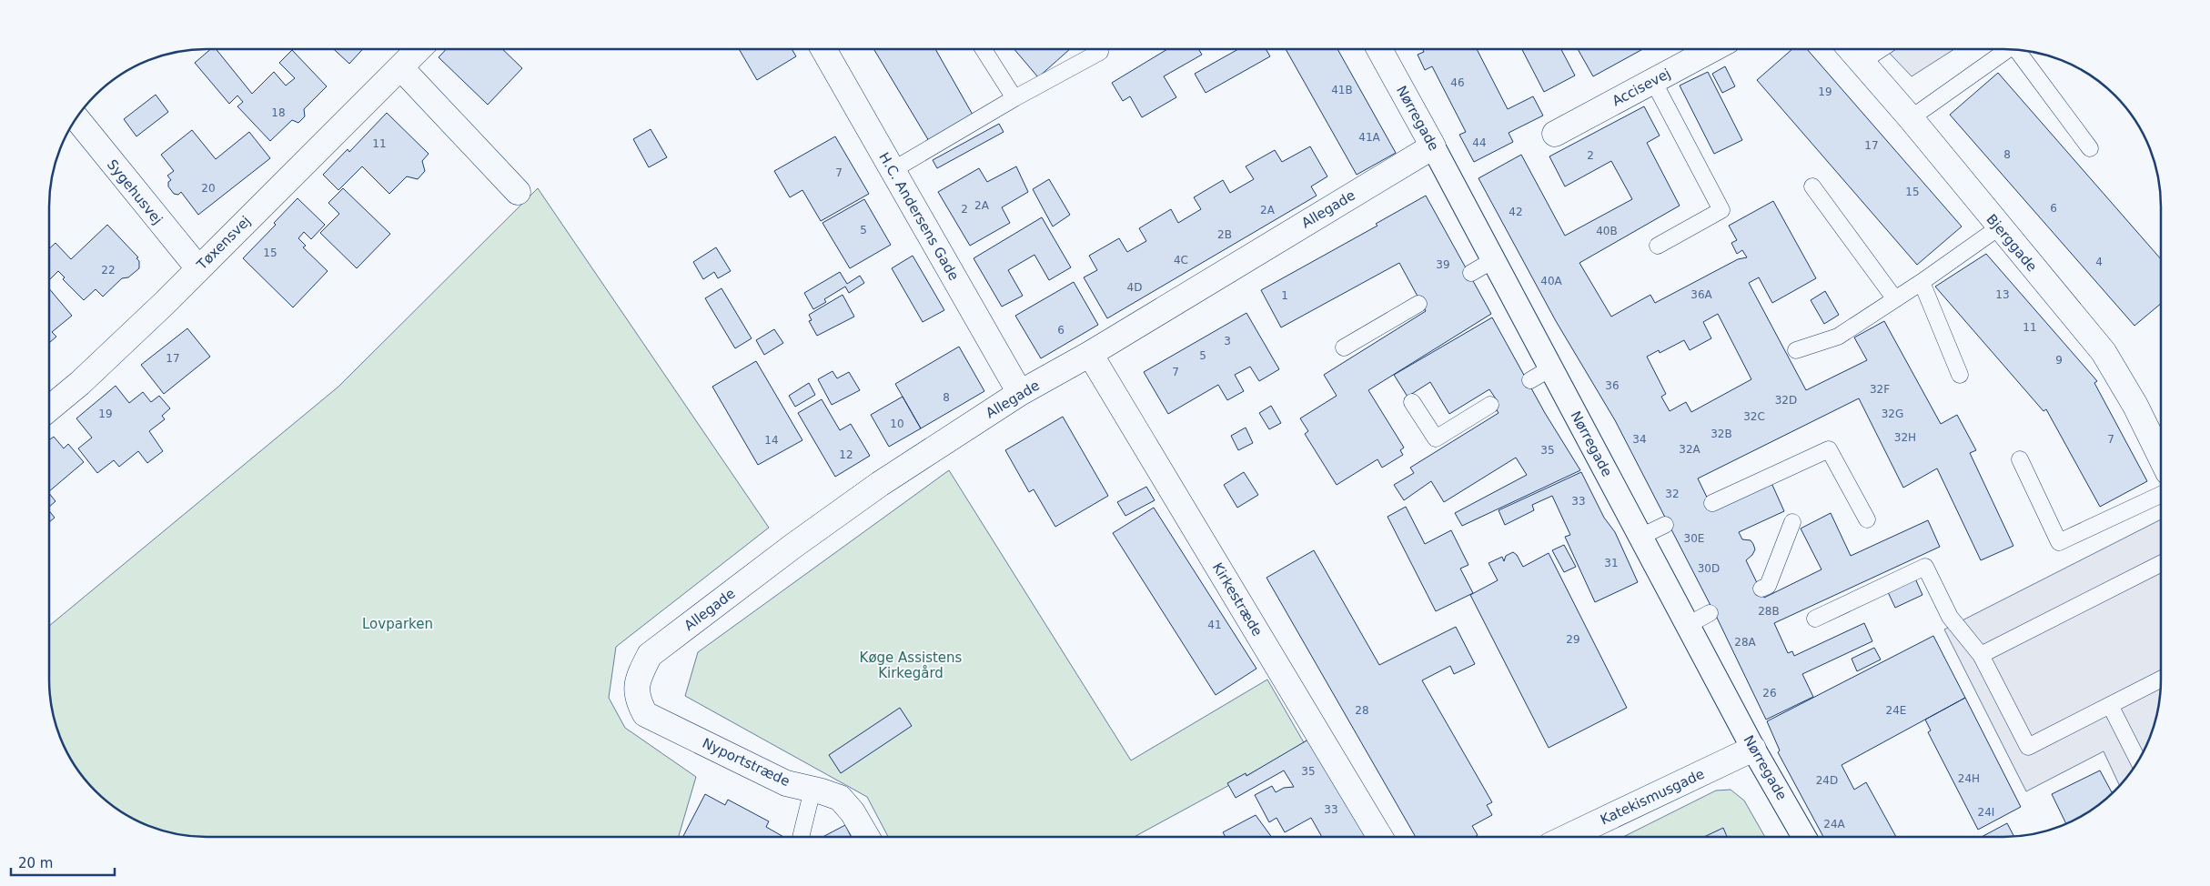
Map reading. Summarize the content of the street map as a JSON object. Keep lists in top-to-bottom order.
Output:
{
  "streets": {
    "street": [
      "Accisevej",
      "Nørregade",
      "Sygehusvej",
      "Allegade",
      "H.C. Andersens Gade",
      "Tøxensvej",
      "Bjerggade",
      "Kirkestræde",
      "Nyportstræde",
      "Katekismusgade"
    ]
  },
  "crossings": [
    ["Nørregade", "Allegade"],
    ["Nørregade", "Katekismusgade"],
    ["Sygehusvej", "Tøxensvej"],
    ["Allegade", "H.C. Andersens Gade"],
    ["Allegade", "Kirkestræde"],
    ["Allegade", "Nyportstræde"]
  ],
  "parks": ["Lovparken", "Køge Assistens Kirkegård"],
  "house_numbers": [
    "46",
    "41B",
    "19",
    "18",
    "41A",
    "44",
    "11",
    "17",
    "8",
    "2",
    "7",
    "20",
    "15",
    "2A",
    "6",
    "2",
    "2A",
    "42",
    "5",
    "40B",
    "2B",
    "15",
    "4C",
    "4",
    "39",
    "22",
    "40A",
    "4D",
    "36A",
    "13",
    "1",
    "11",
    "6",
    "3",
    "5",
    "17",
    "9",
    "7",
    "36",
    "32F",
    "8",
    "32D",
    "19",
    "32G",
    "32C",
    "10",
    "32B",
    "32H",
    "34",
    "7",
    "14",
    "32A",
    "35",
    "12",
    "32",
    "33",
    "30E",
    "31",
    "30D",
    "28B",
    "41",
    "29",
    "28A",
    "26",
    "28",
    "24E",
    "35",
    "24H",
    "24D",
    "33",
    "24I",
    "24A"
  ],
  "scale_bar": "20 m"
}
